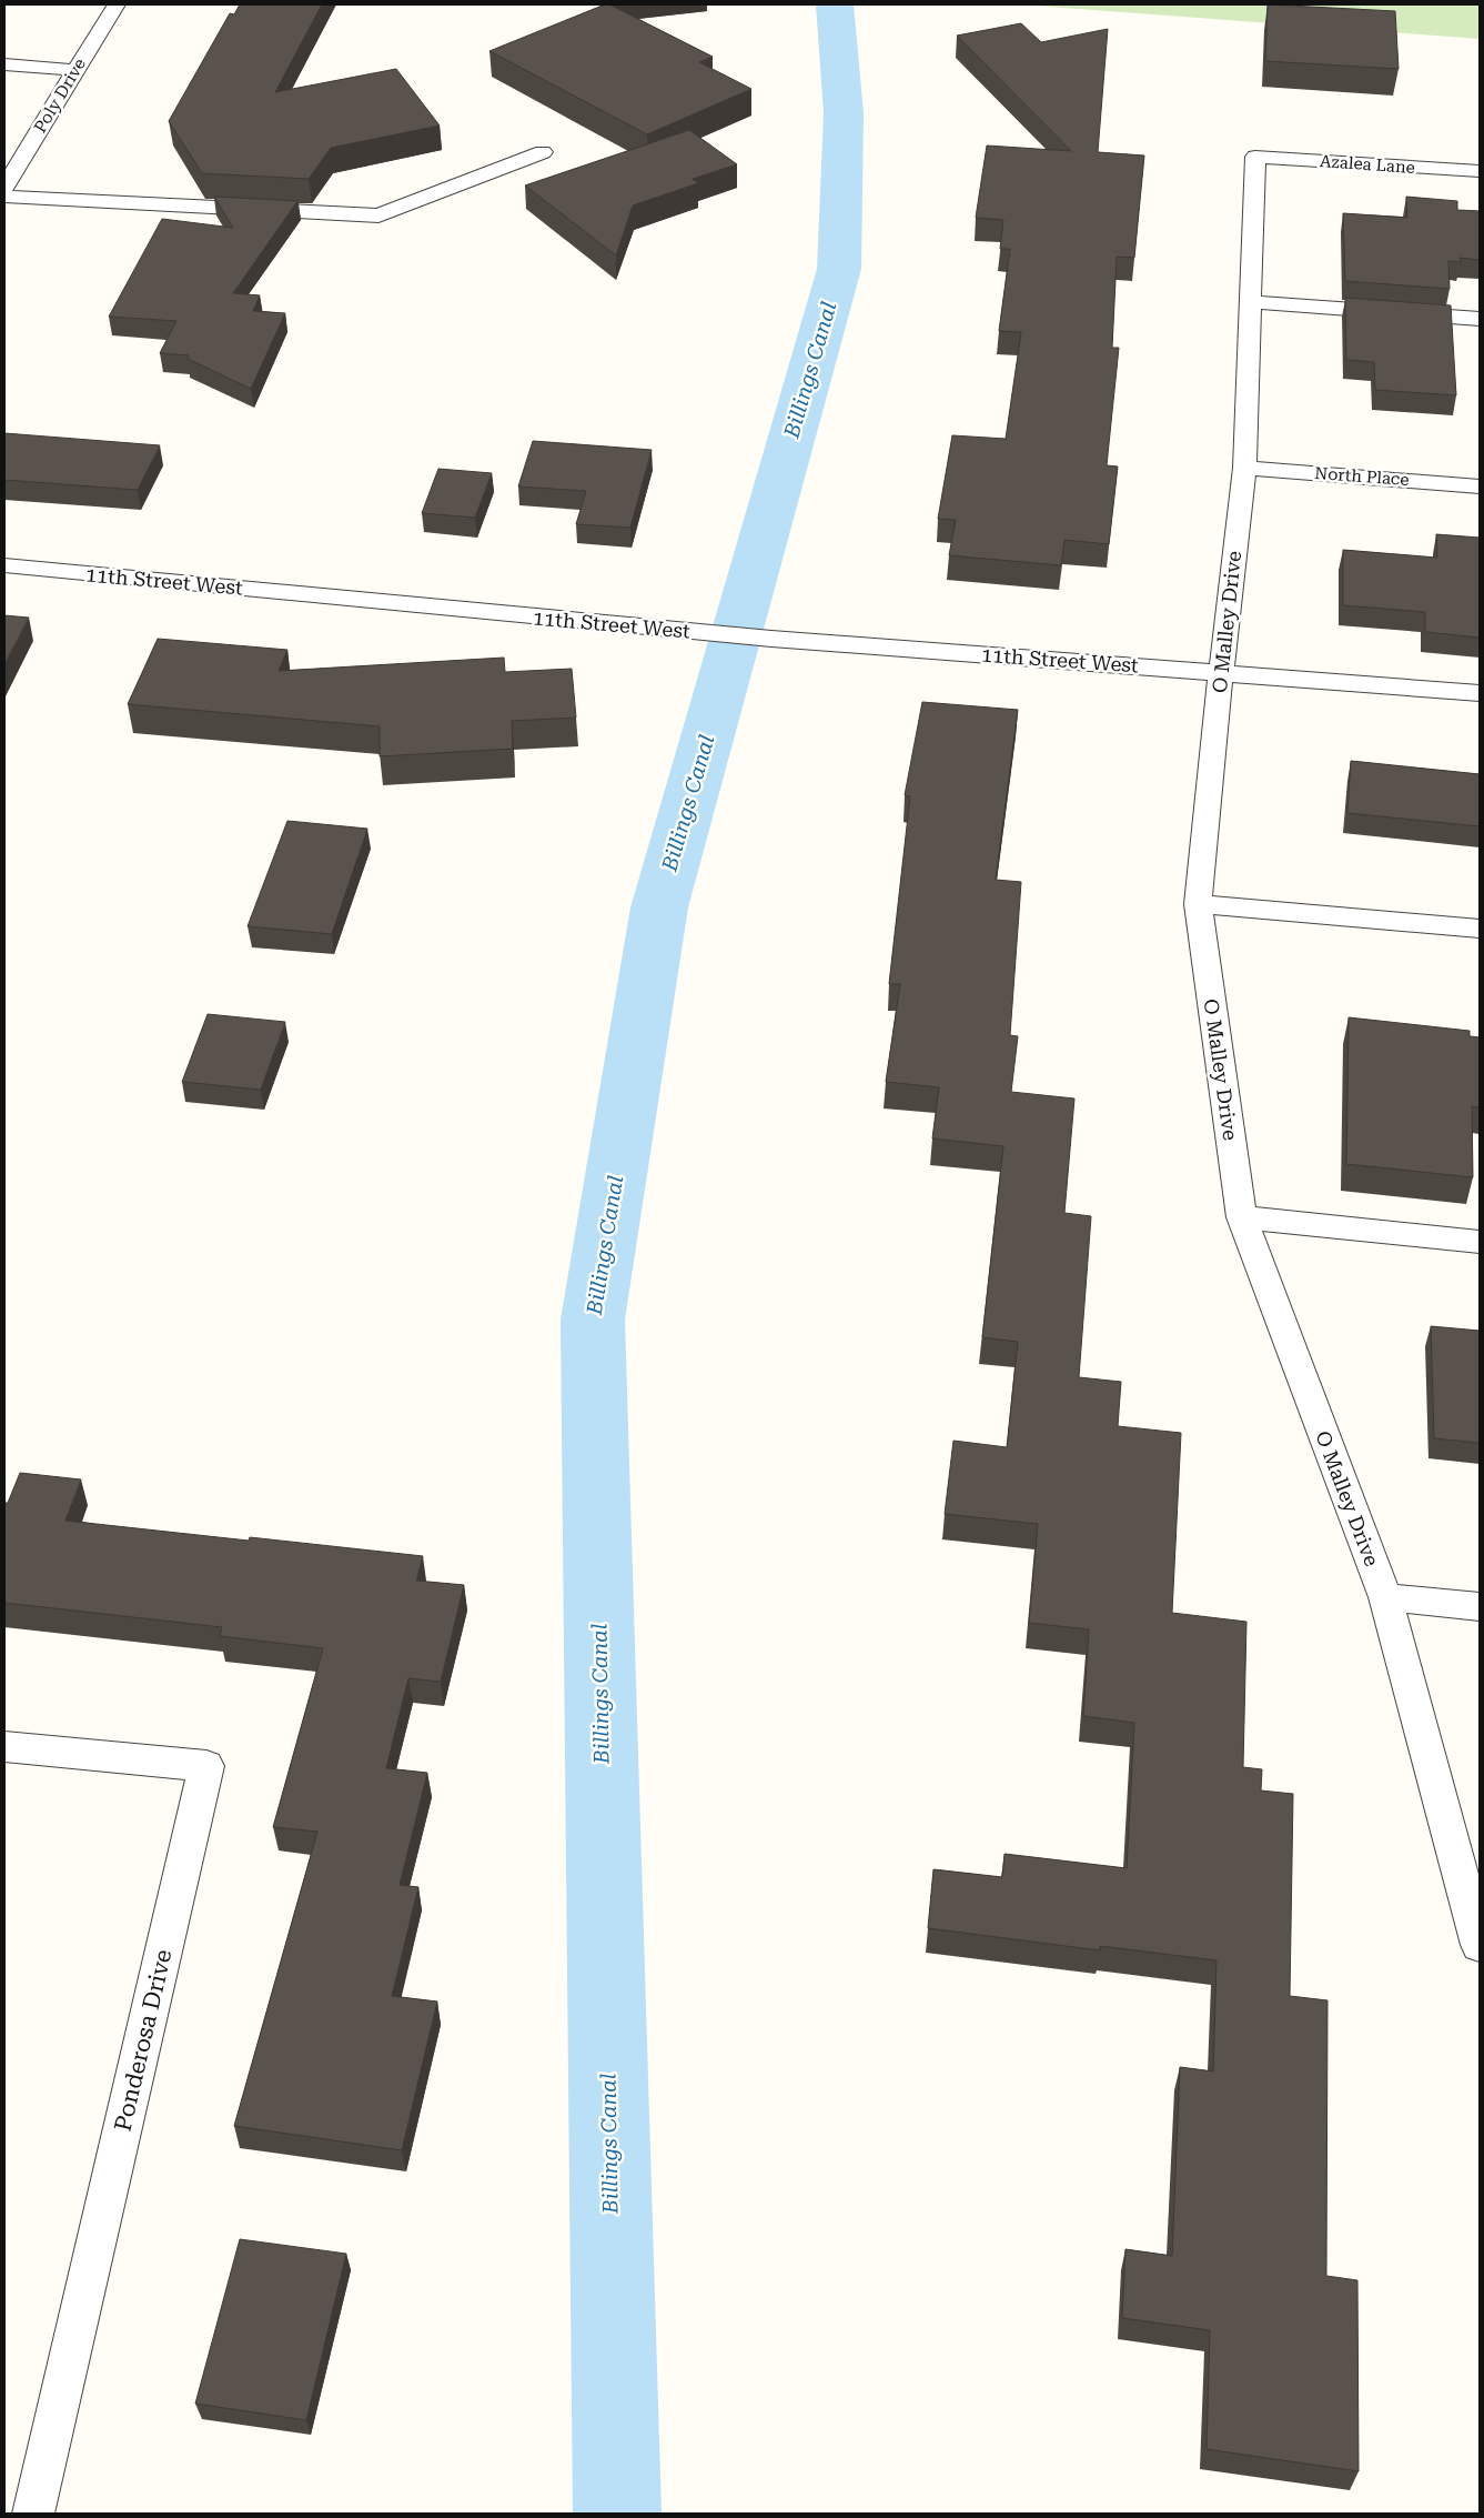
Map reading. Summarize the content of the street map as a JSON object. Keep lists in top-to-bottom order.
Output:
{
  "streets": {
    "street": [
      "Poly Drive",
      "Azalea Lane",
      "North Place",
      "11th Street West",
      "O Malley Drive",
      "Ponderosa Drive"
    ]
  },
  "crossings": [
    ["Azalea Lane", "O Malley Drive"],
    ["North Place", "O Malley Drive"],
    ["11th Street West", "O Malley Drive"]
  ],
  "water": ["Billings Canal"]
}
